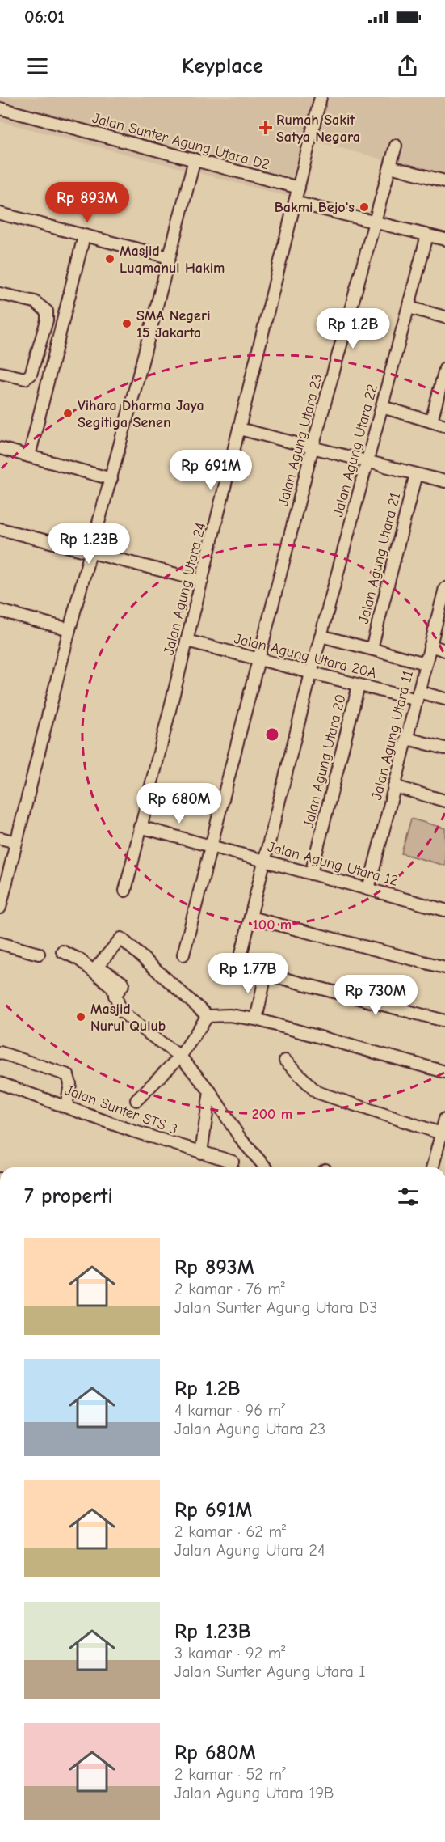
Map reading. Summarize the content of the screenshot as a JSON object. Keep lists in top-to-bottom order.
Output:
{
  "streets": {
    "street": [
      "Jalan Sunter Agung Utara D2",
      "Jalan Agung Utara 23",
      "Jalan Agung Utara 22",
      "Jalan Agung Utara 21",
      "Jalan Agung Utara 24",
      "Jalan Agung Utara 20A",
      "Jalan Agung Utara 11",
      "Jalan Agung Utara 20",
      "Jalan Agung Utara 12",
      "Jalan Sunter STS 3"
    ]
  },
  "crossings": [
    ["Jalan Sunter Agung Utara D2", "Jalan Agung Utara 24"],
    ["Jalan Agung Utara 23", "Jalan Agung Utara 20A"],
    ["Jalan Agung Utara 23", "Jalan Agung Utara 12"],
    ["Jalan Agung Utara 22", "Jalan Agung Utara 20A"],
    ["Jalan Agung Utara 22", "Jalan Agung Utara 12"],
    ["Jalan Agung Utara 24", "Jalan Agung Utara 20A"],
    ["Jalan Agung Utara 24", "Jalan Agung Utara 12"],
    ["Jalan Agung Utara 20A", "Jalan Agung Utara 11"],
    ["Jalan Agung Utara 20A", "Jalan Agung Utara 20"],
    ["Jalan Agung Utara 11", "Jalan Agung Utara 12"],
    ["Jalan Agung Utara 20", "Jalan Agung Utara 12"]
  ],
  "places": {
    "health": ["Rumah Sakit Satya Negara"],
    "other": [
      "Bakmi Bejo's",
      "Masjid Luqmanul Hakim",
      "SMA Negeri 15 Jakarta",
      "Vihara Dharma Jaya Segitiga Senen",
      "Masjid Nurul Qulub"
    ]
  },
  "page": {
    "status": "06:01",
    "header": "Keyplace",
    "price": [
      "Rp 893M",
      "Rp 1.2B",
      "Rp 691M",
      "Rp 1.23B",
      "Rp 680M",
      "Rp 1.77B",
      "Rp 730M"
    ],
    "heading": "7 properti",
    "list": [
      {
        "name": "Rp 893M",
        "note": "2 kamar · 76 m² · Jalan Sunter Agung Utara D3"
      },
      {
        "name": "Rp 1.2B",
        "note": "4 kamar · 96 m² · Jalan Agung Utara 23"
      },
      {
        "name": "Rp 691M",
        "note": "2 kamar · 62 m² · Jalan Agung Utara 24"
      },
      {
        "name": "Rp 1.23B",
        "note": "3 kamar · 92 m² · Jalan Sunter Agung Utara I"
      },
      {
        "name": "Rp 680M",
        "note": "2 kamar · 52 m² · Jalan Agung Utara 19B"
      }
    ]
  },
  "rings": ["100 m", "200 m"]
}
